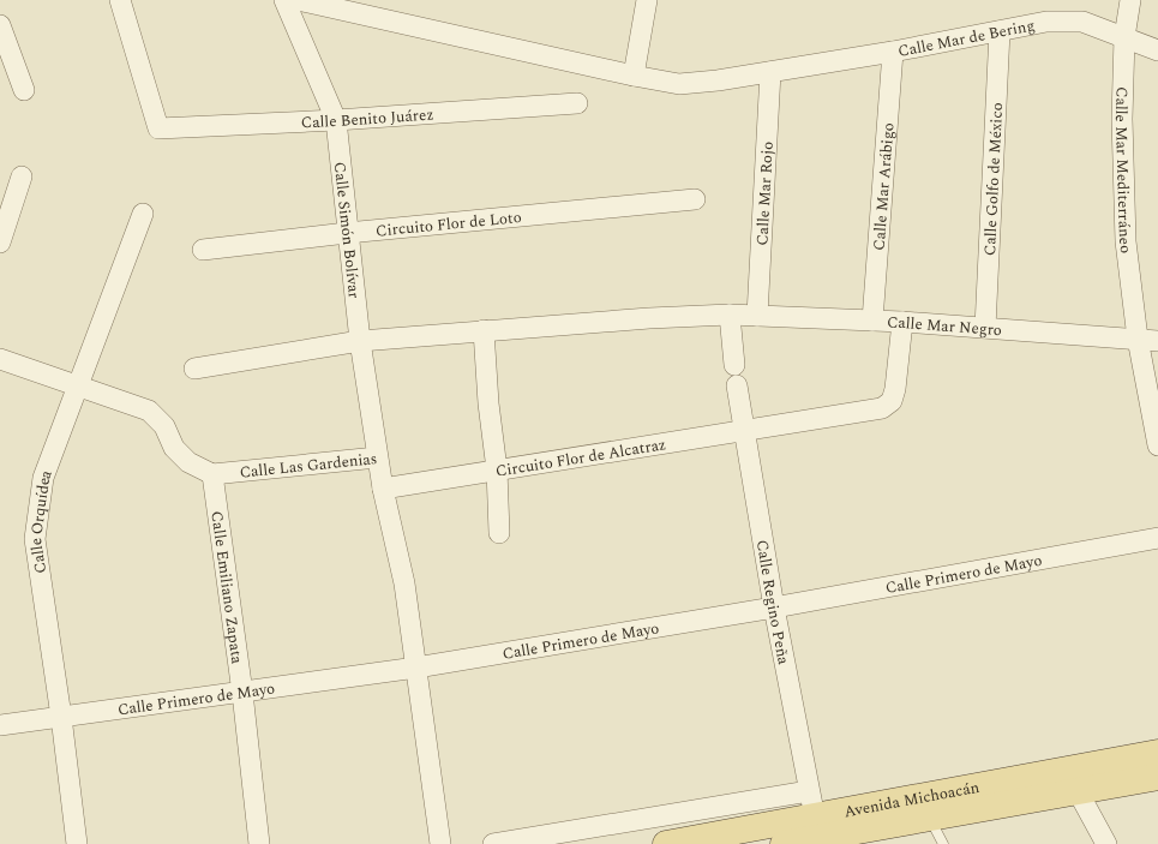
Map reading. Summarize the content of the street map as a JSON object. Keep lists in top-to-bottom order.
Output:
{
  "streets": {
    "main road": ["Avenida Michoacán"],
    "street": [
      "Calle Mar de Bering",
      "Calle Benito Juárez",
      "Calle Mar Mediterráneo",
      "Calle Golfo de México",
      "Calle Mar Arábigo",
      "Calle Mar Rojo",
      "Circuito Flor de Loto",
      "Calle Simón Bolívar",
      "Calle Mar Negro",
      "Circuito Flor de Alcatraz",
      "Calle Las Gardenias",
      "Calle Orquídea",
      "Calle Primero de Mayo",
      "Calle Emiliano Zapata",
      "Calle Regino Peña"
    ]
  },
  "crossings": [
    ["Calle Mar de Bering", "Calle Mar Mediterráneo"],
    ["Calle Mar de Bering", "Calle Golfo de México"],
    ["Calle Mar de Bering", "Calle Mar Arábigo"],
    ["Calle Mar de Bering", "Calle Mar Rojo"],
    ["Calle Benito Juárez", "Calle Simón Bolívar"],
    ["Calle Mar Mediterráneo", "Calle Mar Negro"],
    ["Calle Golfo de México", "Calle Mar Negro"],
    ["Calle Mar Arábigo", "Calle Mar Negro"],
    ["Calle Mar Rojo", "Calle Mar Negro"],
    ["Circuito Flor de Loto", "Calle Simón Bolívar"],
    ["Calle Simón Bolívar", "Calle Las Gardenias"],
    ["Calle Mar Negro", "Circuito Flor de Alcatraz"],
    ["Circuito Flor de Alcatraz", "Calle Regino Peña"],
    ["Calle Las Gardenias", "Calle Primero de Mayo"],
    ["Calle Las Gardenias", "Calle Emiliano Zapata"],
    ["Calle Orquídea", "Calle Primero de Mayo"],
    ["Calle Primero de Mayo", "Calle Emiliano Zapata"],
    ["Calle Primero de Mayo", "Calle Regino Peña"],
    ["Calle Regino Peña", "Avenida Michoacán"]
  ]
}
